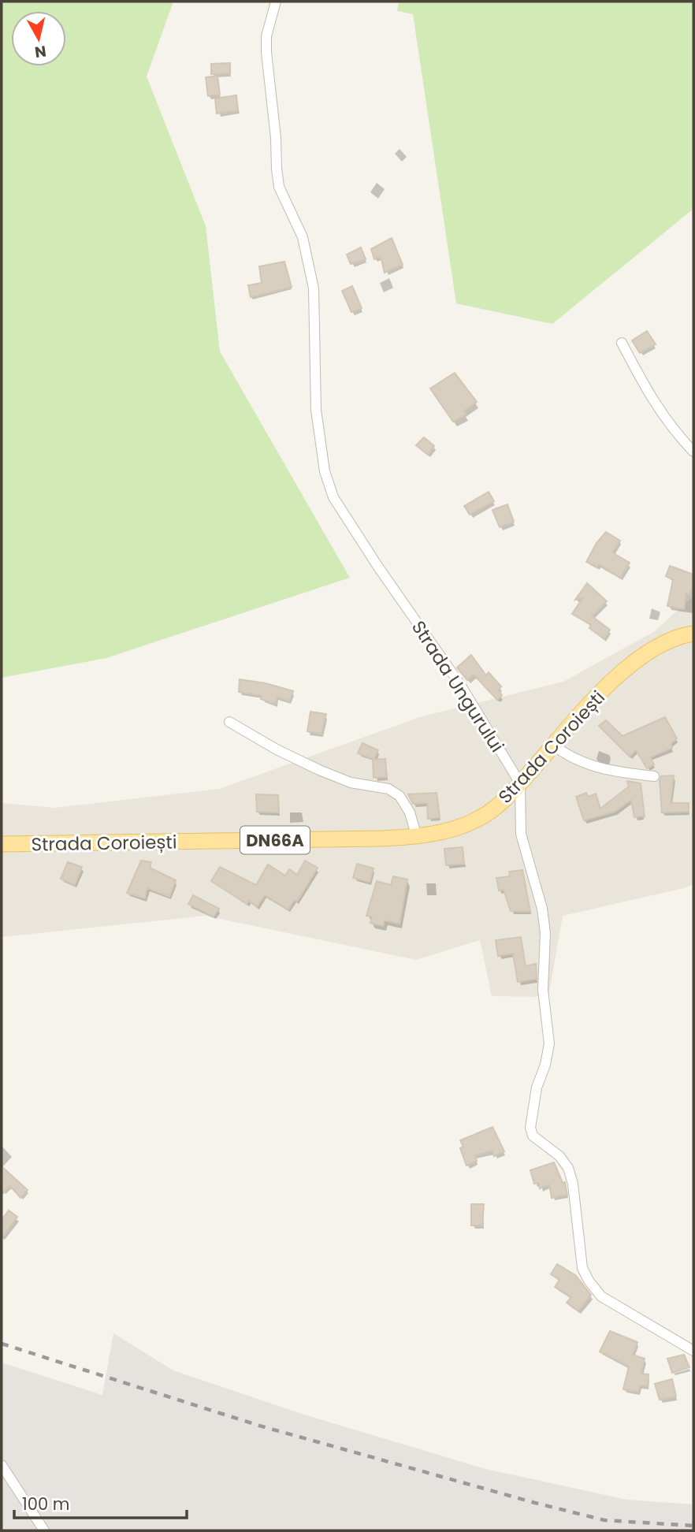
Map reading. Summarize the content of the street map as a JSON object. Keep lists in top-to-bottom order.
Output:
{
  "streets": {
    "main road": ["Strada Coroiești", "DN66A"],
    "street": ["Strada Ungurului"]
  },
  "crossings": [
    ["Strada Ungurului", "Strada Coroiești"]
  ],
  "scale_bar": "100 m",
  "north": "bottom"
}
